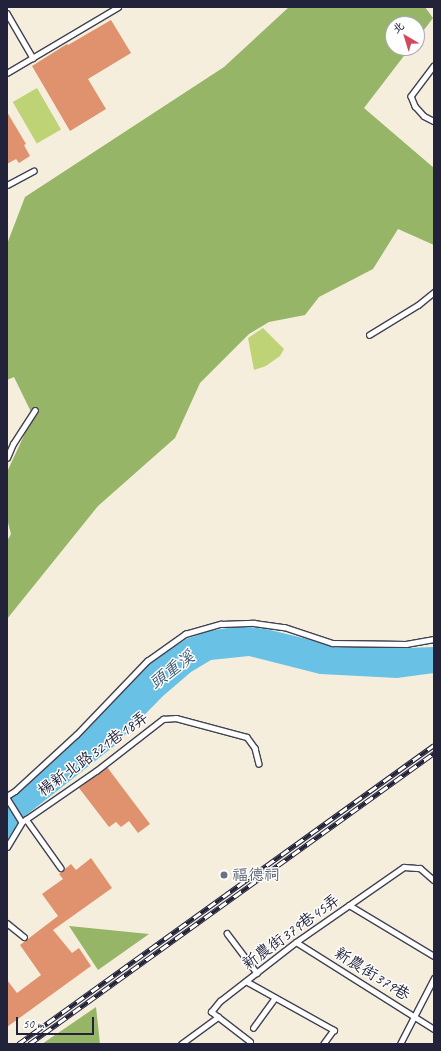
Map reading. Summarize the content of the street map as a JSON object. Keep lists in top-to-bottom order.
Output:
{
  "streets": {
    "lane": ["楊新北路321巷18弄", "新農街379巷45弄", "新農街379巷"]
  },
  "crossings": [
    ["新農街379巷45弄", "新農街379巷"]
  ],
  "water": ["頭重溪"],
  "places": ["福德祠"],
  "scale_bar": "50 m",
  "north": "top left"
}
